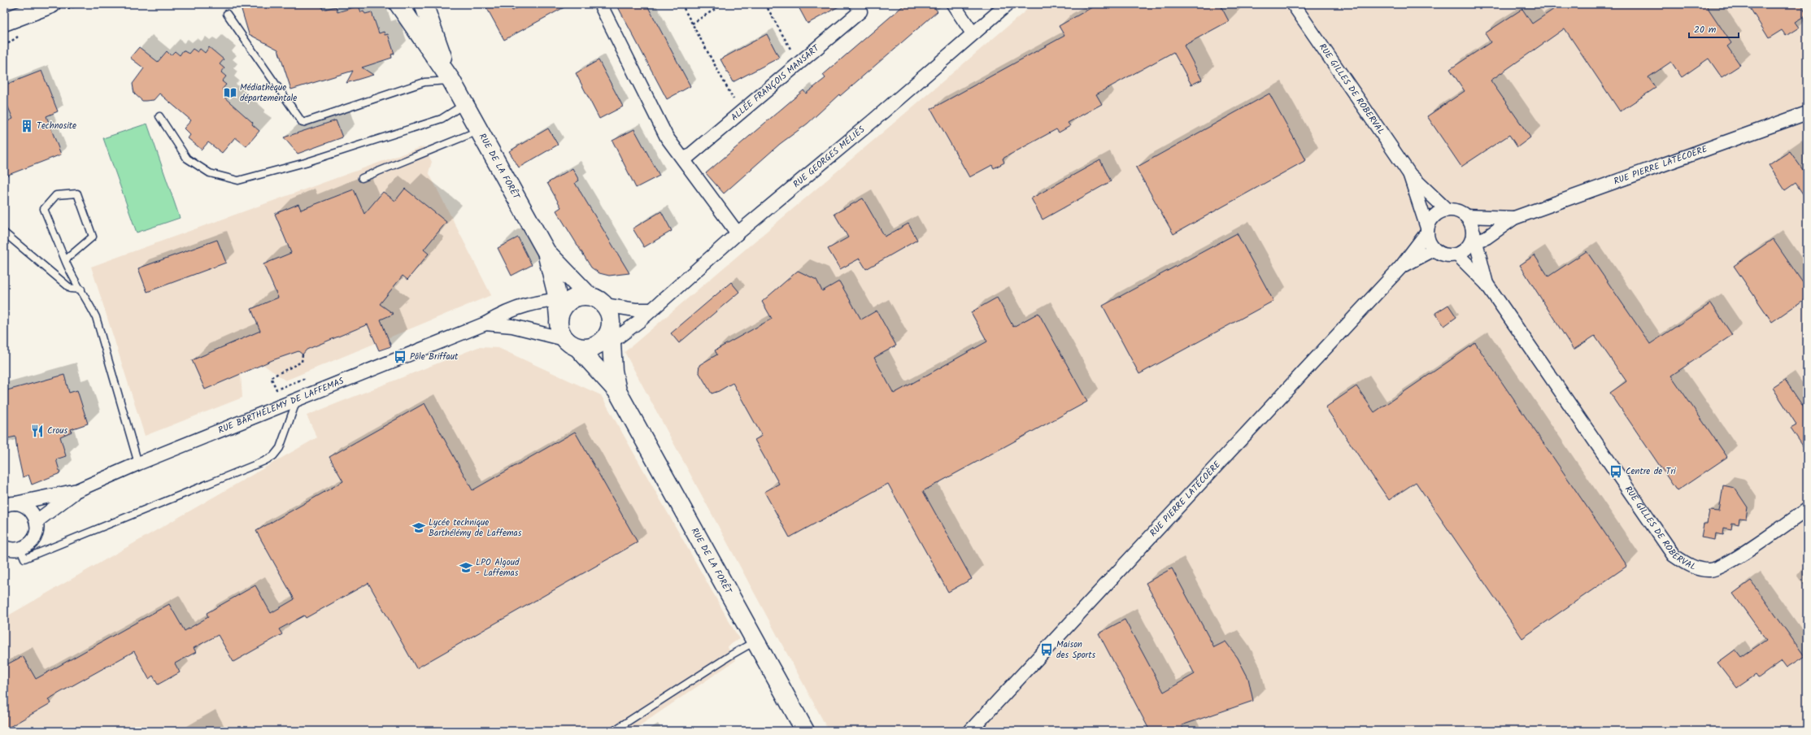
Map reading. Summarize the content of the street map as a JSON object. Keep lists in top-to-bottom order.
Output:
{
  "streets": {
    "street": [
      "ALLÉE FRANÇOIS MANSART",
      "RUE GILLES DE ROBERVAL",
      "RUE GEORGES MÉLIÈS",
      "RUE PIERRE LATÉCOÈRE",
      "RUE DE LA FORÊT",
      "RUE BARTHÉLEMY DE LAFFEMAS"
    ]
  },
  "crossings": [
    ["RUE GILLES DE ROBERVAL", "RUE PIERRE LATÉCOÈRE"],
    ["RUE GEORGES MÉLIÈS", "RUE DE LA FORÊT"],
    ["RUE GEORGES MÉLIÈS", "RUE BARTHÉLEMY DE LAFFEMAS"],
    ["RUE DE LA FORÊT", "RUE BARTHÉLEMY DE LAFFEMAS"]
  ],
  "places": {
    "library": ["Médiathèque départementale"],
    "building": ["Technosite"],
    "bus stop": ["Pôle Briffaut", "Centre de Tri", "Maison des Sports"],
    "restaurant": ["Crous"],
    "school or university": ["Lycée technique Barthélémy de Laffemas", "LPO Algoud - Laffemas"]
  },
  "scale_bar": "20 m"
}
